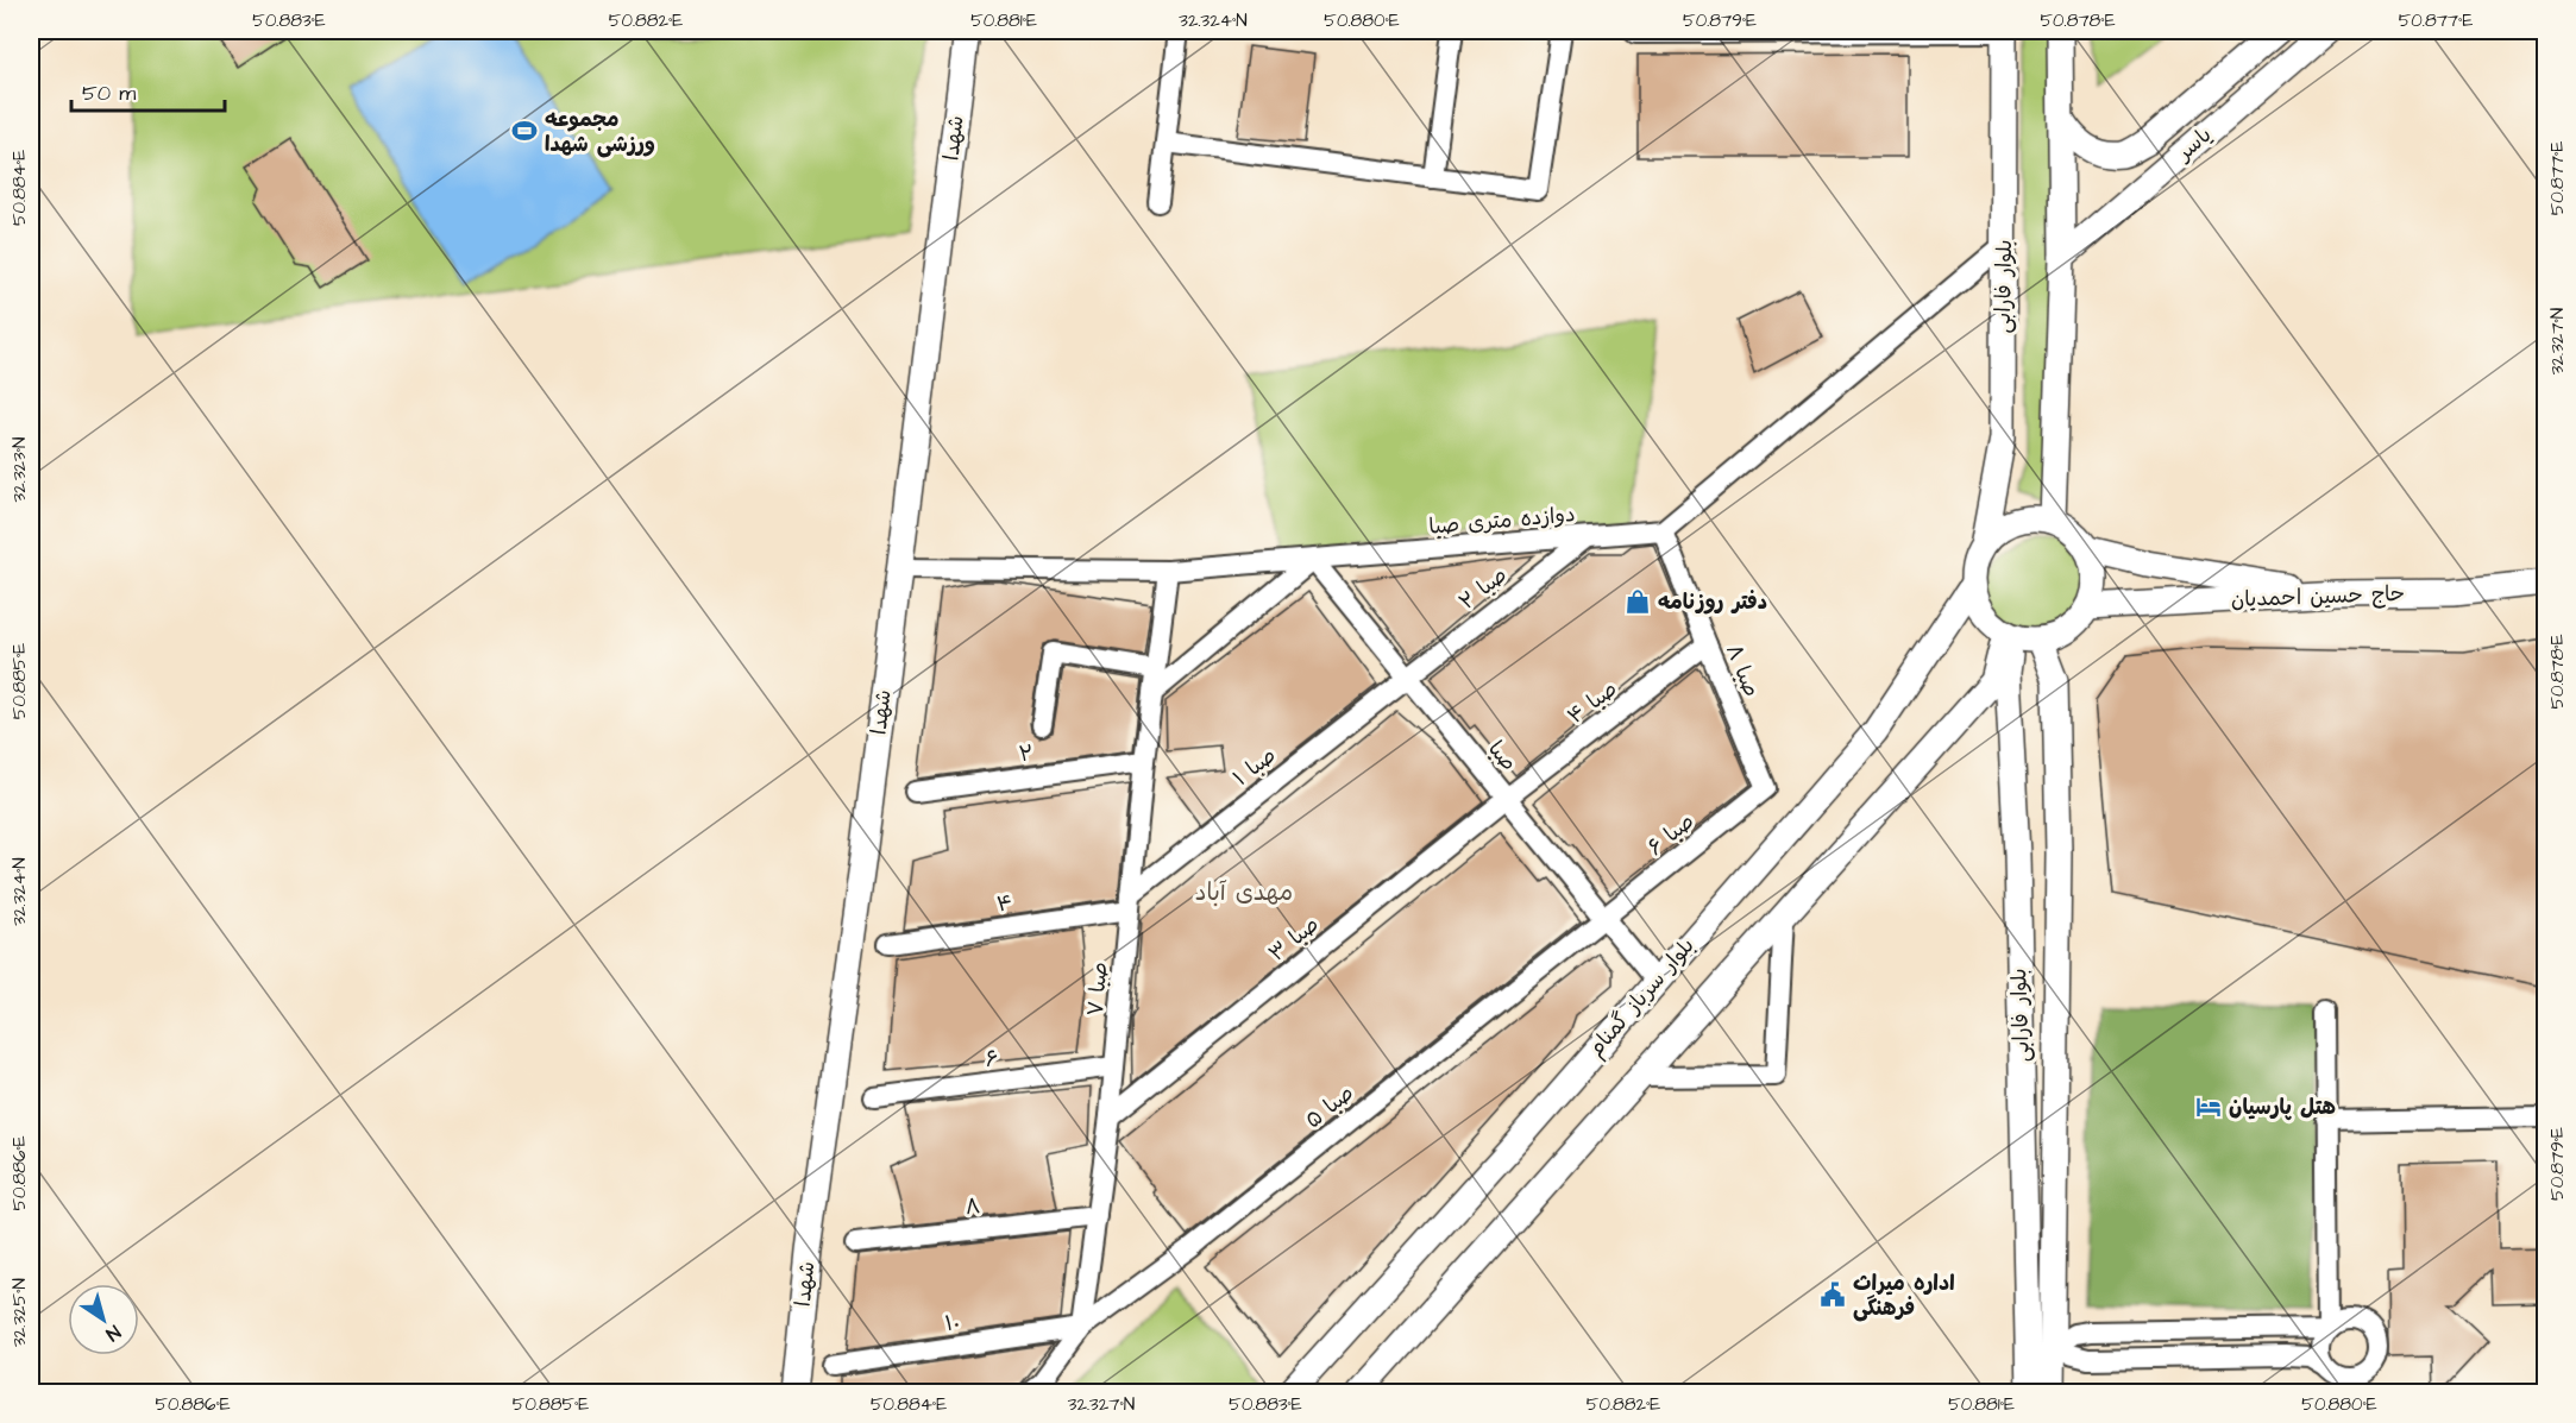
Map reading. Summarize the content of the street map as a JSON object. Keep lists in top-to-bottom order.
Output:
{
  "streets": {
    "main road": [
      "شهدا",
      "یاسر",
      "بلوار فارابی",
      "حاج حسین احمدیان",
      "بلوار سرباز گمنام"
    ],
    "street": [
      "دوازده متری صبا",
      "صبا ۲",
      "صبا ۸",
      "صبا ۴",
      "۲",
      "صبا",
      "صبا ۱",
      "صبا ۶",
      "۴",
      "صبا ۳",
      "صبا ۷",
      "۶",
      "صبا ۵",
      "۸",
      "۱۰"
    ]
  },
  "crossings": [
    ["شهدا", "دوازده متری صبا"],
    ["بلوار فارابی", "حاج حسین احمدیان"],
    ["بلوار فارابی", "بلوار سرباز گمنام"],
    ["دوازده متری صبا", "صبا ۲"],
    ["دوازده متری صبا", "صبا ۸"],
    ["دوازده متری صبا", "صبا"],
    ["دوازده متری صبا", "صبا ۷"],
    ["صبا ۲", "صبا"],
    ["صبا ۲", "صبا ۱"],
    ["حاج حسین احمدیان", "بلوار سرباز گمنام"],
    ["صبا ۸", "صبا ۴"],
    ["صبا ۸", "صبا ۶"],
    ["صبا ۴", "صبا"],
    ["صبا ۴", "صبا ۳"],
    ["۲", "صبا ۷"],
    ["صبا", "صبا ۱"],
    ["صبا", "صبا ۶"],
    ["صبا", "صبا ۳"],
    ["صبا", "بلوار سرباز گمنام"],
    ["صبا", "صبا ۵"],
    ["صبا ۱", "۴"],
    ["صبا ۱", "صبا ۷"],
    ["صبا ۶", "صبا ۵"],
    ["۴", "صبا ۷"],
    ["صبا ۳", "صبا ۷"],
    ["صبا ۷", "۶"],
    ["صبا ۷", "صبا ۵"],
    ["صبا ۷", "۸"],
    ["صبا ۷", "۱۰"],
    ["صبا ۵", "۱۰"]
  ],
  "districts": ["مهدی آباد"],
  "places": {
    "sports": ["مجموعه ورزشی شهدا"],
    "shop": ["دفتر روزنامه"],
    "hotel": ["هتل پارسیان"],
    "public building": ["اداره میراث فرهنگی"]
  },
  "scale_bar": "50 m",
  "north": "bottom right",
  "coordinates": [
    "50.883°E",
    "50.882°E",
    "50.881°E",
    "32.324°N",
    "50.880°E",
    "50.879°E",
    "50.878°E",
    "50.877°E",
    "50.884°E",
    "32.327°N",
    "32.323°N",
    "50.885°E",
    "50.886°E",
    "32.325°N"
  ]
}
